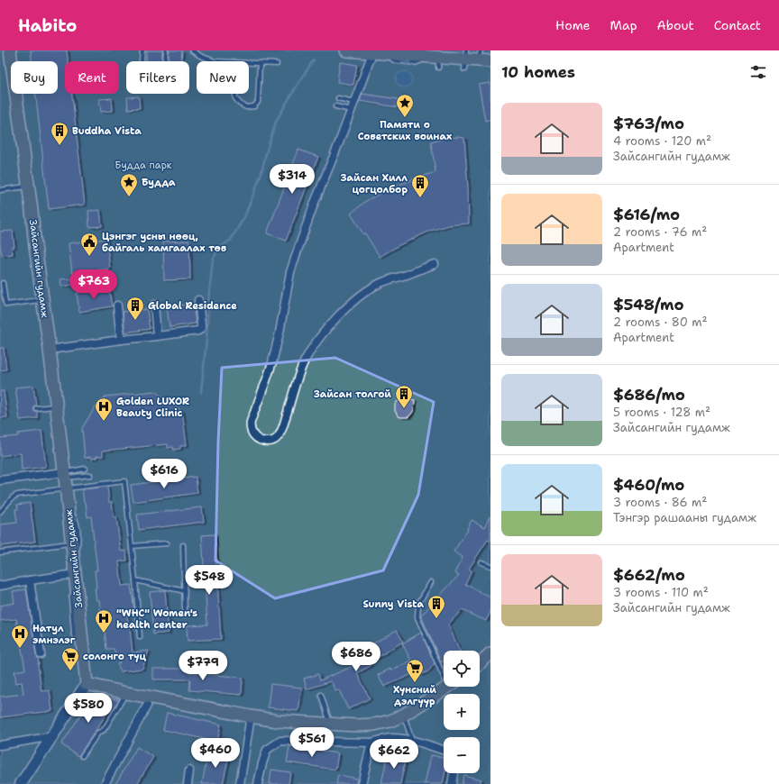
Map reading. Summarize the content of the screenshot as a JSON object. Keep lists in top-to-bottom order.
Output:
{
  "streets": {
    "main road": ["Зайсангийн гудамж"]
  },
  "parks": ["Будда парк"],
  "places": {
    "place": ["Памяти о Советских воинах", "Будда"],
    "building": [
      "Buddha Vista",
      "Зайсан Хилл цогцолбор",
      "Global Residence",
      "Зайсан толгой",
      "Sunny Vista"
    ],
    "public building": ["Цэнгэг усны нөөц, байгаль хамгаалах төв"],
    "hospital": ["Golden LUXOR Beauty Clinic", "\"WHC\" Women's health center", "Натул эмнэлэг"],
    "supermarket": ["солонго түц", "Хүнсний дэлгүүр"]
  },
  "page": {
    "header": "Habito",
    "nav": [
      "Home",
      "Map",
      "About",
      "Contact"
    ],
    "heading": "10 homes",
    "chip": [
      "Buy",
      "Rent",
      "Filters",
      "New"
    ],
    "list": [
      {
        "name": "$763/mo",
        "note": "4 rooms · 120 m² · Зайсангийн гудамж"
      },
      {
        "name": "$616/mo",
        "note": "2 rooms · 76 m² · Apartment"
      },
      {
        "name": "$548/mo",
        "note": "2 rooms · 80 m² · Apartment"
      },
      {
        "name": "$686/mo",
        "note": "5 rooms · 128 m² · Зайсангийн гудамж"
      },
      {
        "name": "$460/mo",
        "note": "3 rooms · 86 m² · Тэнгэр рашааны гудамж"
      },
      {
        "name": "$662/mo",
        "note": "3 rooms · 110 m² · Зайсангийн гудамж"
      }
    ],
    "price": [
      "$314",
      "$763",
      "$616",
      "$548",
      "$686",
      "$779",
      "$580",
      "$561",
      "$460",
      "$662"
    ],
    "map_buttons": ["+", "−"]
  }
}
